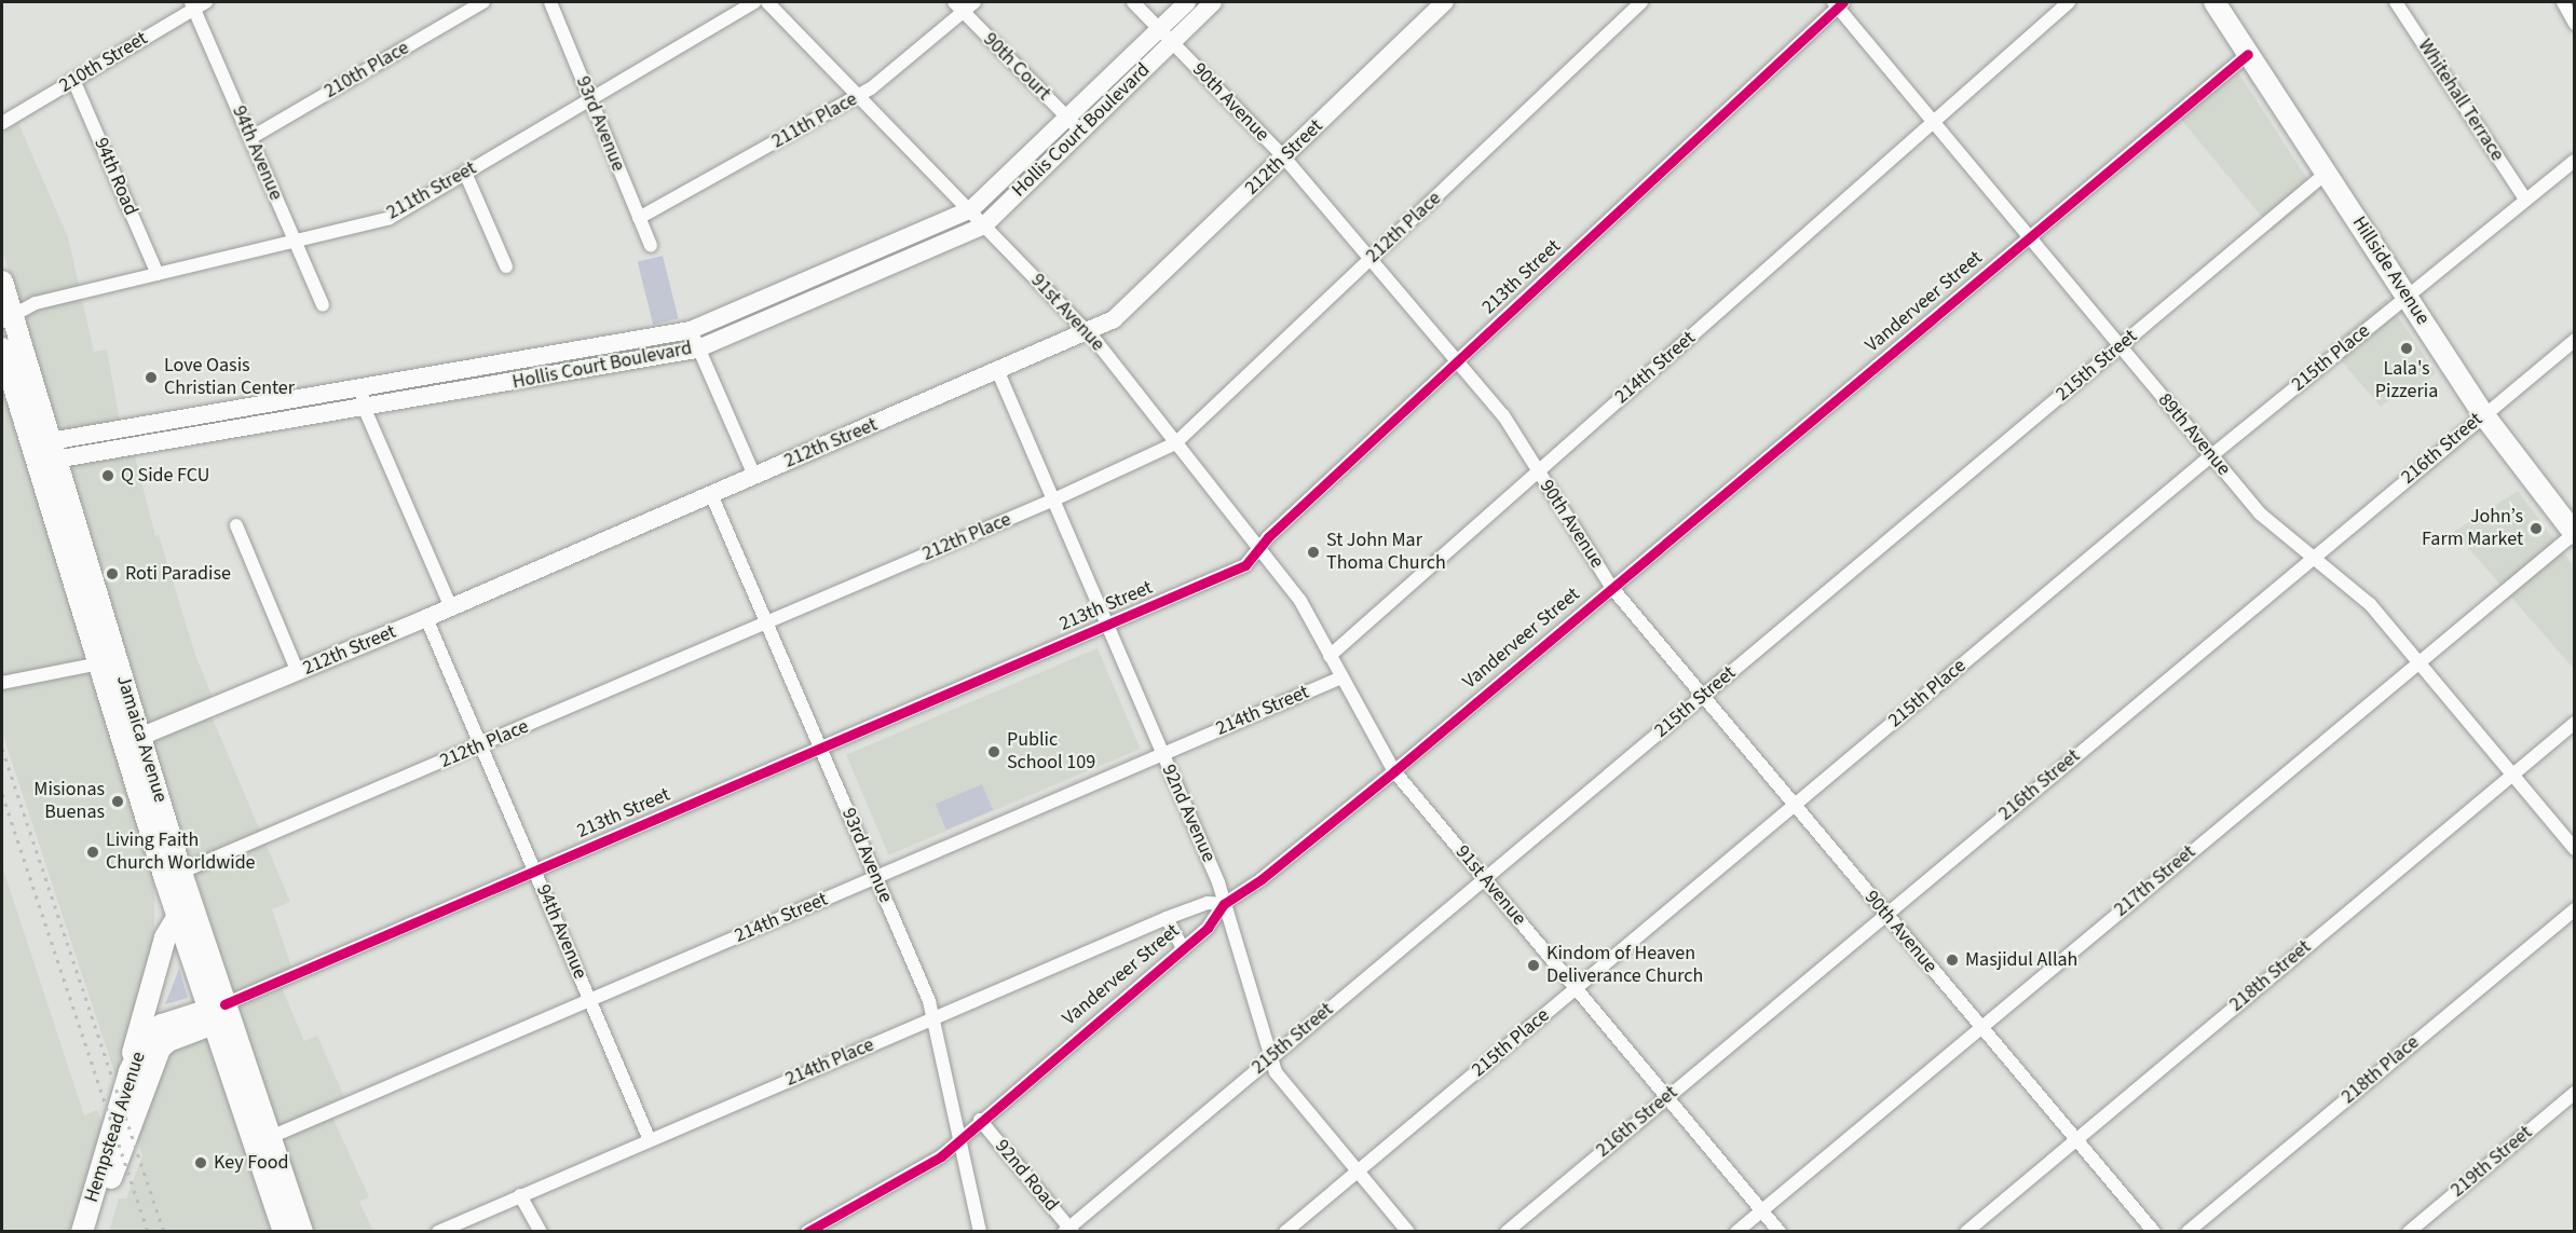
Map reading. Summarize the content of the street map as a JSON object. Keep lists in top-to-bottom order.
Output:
{
  "streets": {
    "main road": [
      "Hollis Court Boulevard",
      "212th Street",
      "Hillside Avenue",
      "Jamaica Avenue",
      "Hempstead Avenue"
    ],
    "street": [
      "210th Street",
      "90th Court",
      "210th Place",
      "Whitehall Terrace",
      "90th Avenue",
      "211th Place",
      "93rd Avenue",
      "94th Avenue",
      "94th Road",
      "211th Street",
      "212th Place",
      "213th Street",
      "Vanderveer Street",
      "91st Avenue",
      "215th Place",
      "215th Street",
      "214th Street",
      "89th Avenue",
      "216th Street",
      "92nd Avenue",
      "217th Street",
      "218th Street",
      "214th Place",
      "218th Place",
      "219th Street",
      "92nd Road"
    ]
  },
  "crossings": [
    ["210th Street", "94th Avenue"],
    ["210th Street", "94th Road"],
    ["90th Court", "211th Place"],
    ["90th Court", "Hollis Court Boulevard"],
    ["210th Place", "94th Avenue"],
    ["Whitehall Terrace", "215th Place"],
    ["90th Avenue", "Hollis Court Boulevard"],
    ["90th Avenue", "212th Street"],
    ["90th Avenue", "212th Place"],
    ["90th Avenue", "213th Street"],
    ["90th Avenue", "Vanderveer Street"],
    ["90th Avenue", "215th Place"],
    ["90th Avenue", "215th Street"],
    ["90th Avenue", "214th Street"],
    ["90th Avenue", "216th Street"],
    ["90th Avenue", "217th Street"],
    ["90th Avenue", "218th Street"],
    ["211th Place", "93rd Avenue"],
    ["211th Place", "91st Avenue"],
    ["93rd Avenue", "212th Street"],
    ["93rd Avenue", "211th Street"],
    ["93rd Avenue", "212th Place"],
    ["93rd Avenue", "213th Street"],
    ["93rd Avenue", "Vanderveer Street"],
    ["93rd Avenue", "214th Street"],
    ["93rd Avenue", "214th Place"],
    ["Hollis Court Boulevard", "91st Avenue"],
    ["Hollis Court Boulevard", "Jamaica Avenue"],
    ["94th Avenue", "212th Street"],
    ["94th Avenue", "211th Street"],
    ["94th Avenue", "212th Place"],
    ["94th Avenue", "213th Street"],
    ["94th Avenue", "214th Street"],
    ["94th Avenue", "214th Place"],
    ["212th Street", "91st Avenue"],
    ["212th Street", "Jamaica Avenue"],
    ["212th Street", "92nd Avenue"],
    ["94th Road", "211th Street"],
    ["211th Street", "Jamaica Avenue"],
    ["212th Place", "91st Avenue"],
    ["212th Place", "Jamaica Avenue"],
    ["212th Place", "92nd Avenue"],
    ["Hillside Avenue", "Vanderveer Street"],
    ["Hillside Avenue", "215th Place"],
    ["Hillside Avenue", "215th Street"],
    ["Hillside Avenue", "216th Street"],
    ["Hillside Avenue", "217th Street"],
    ["213th Street", "91st Avenue"],
    ["213th Street", "89th Avenue"],
    ["213th Street", "Jamaica Avenue"],
    ["213th Street", "92nd Avenue"],
    ["213th Street", "Hempstead Avenue"],
    ["Vanderveer Street", "91st Avenue"],
    ["Vanderveer Street", "89th Avenue"],
    ["Vanderveer Street", "92nd Avenue"],
    ["Vanderveer Street", "214th Place"],
    ["Vanderveer Street", "92nd Road"],
    ["91st Avenue", "215th Place"],
    ["91st Avenue", "215th Street"],
    ["91st Avenue", "214th Street"],
    ["91st Avenue", "216th Street"],
    ["91st Avenue", "217th Street"],
    ["215th Place", "89th Avenue"],
    ["215th Place", "92nd Avenue"],
    ["215th Street", "89th Avenue"],
    ["215th Street", "92nd Avenue"],
    ["215th Street", "92nd Road"],
    ["214th Street", "89th Avenue"],
    ["214th Street", "Jamaica Avenue"],
    ["214th Street", "92nd Avenue"],
    ["89th Avenue", "216th Street"],
    ["89th Avenue", "217th Street"],
    ["89th Avenue", "218th Street"],
    ["Jamaica Avenue", "Hempstead Avenue"],
    ["92nd Avenue", "214th Place"]
  ],
  "places": [
    "Lala's Pizzeria",
    "Love Oasis Christian Center",
    "Q Side FCU",
    "John’s Farm Market",
    "St John Mar Thoma Church",
    "Roti Paradise",
    "Public School 109",
    "Misionas Buenas",
    "Living Faith Church Worldwide",
    "Masjidul Allah",
    "Kindom of Heaven Deliverance Church",
    "Key Food"
  ]
}
